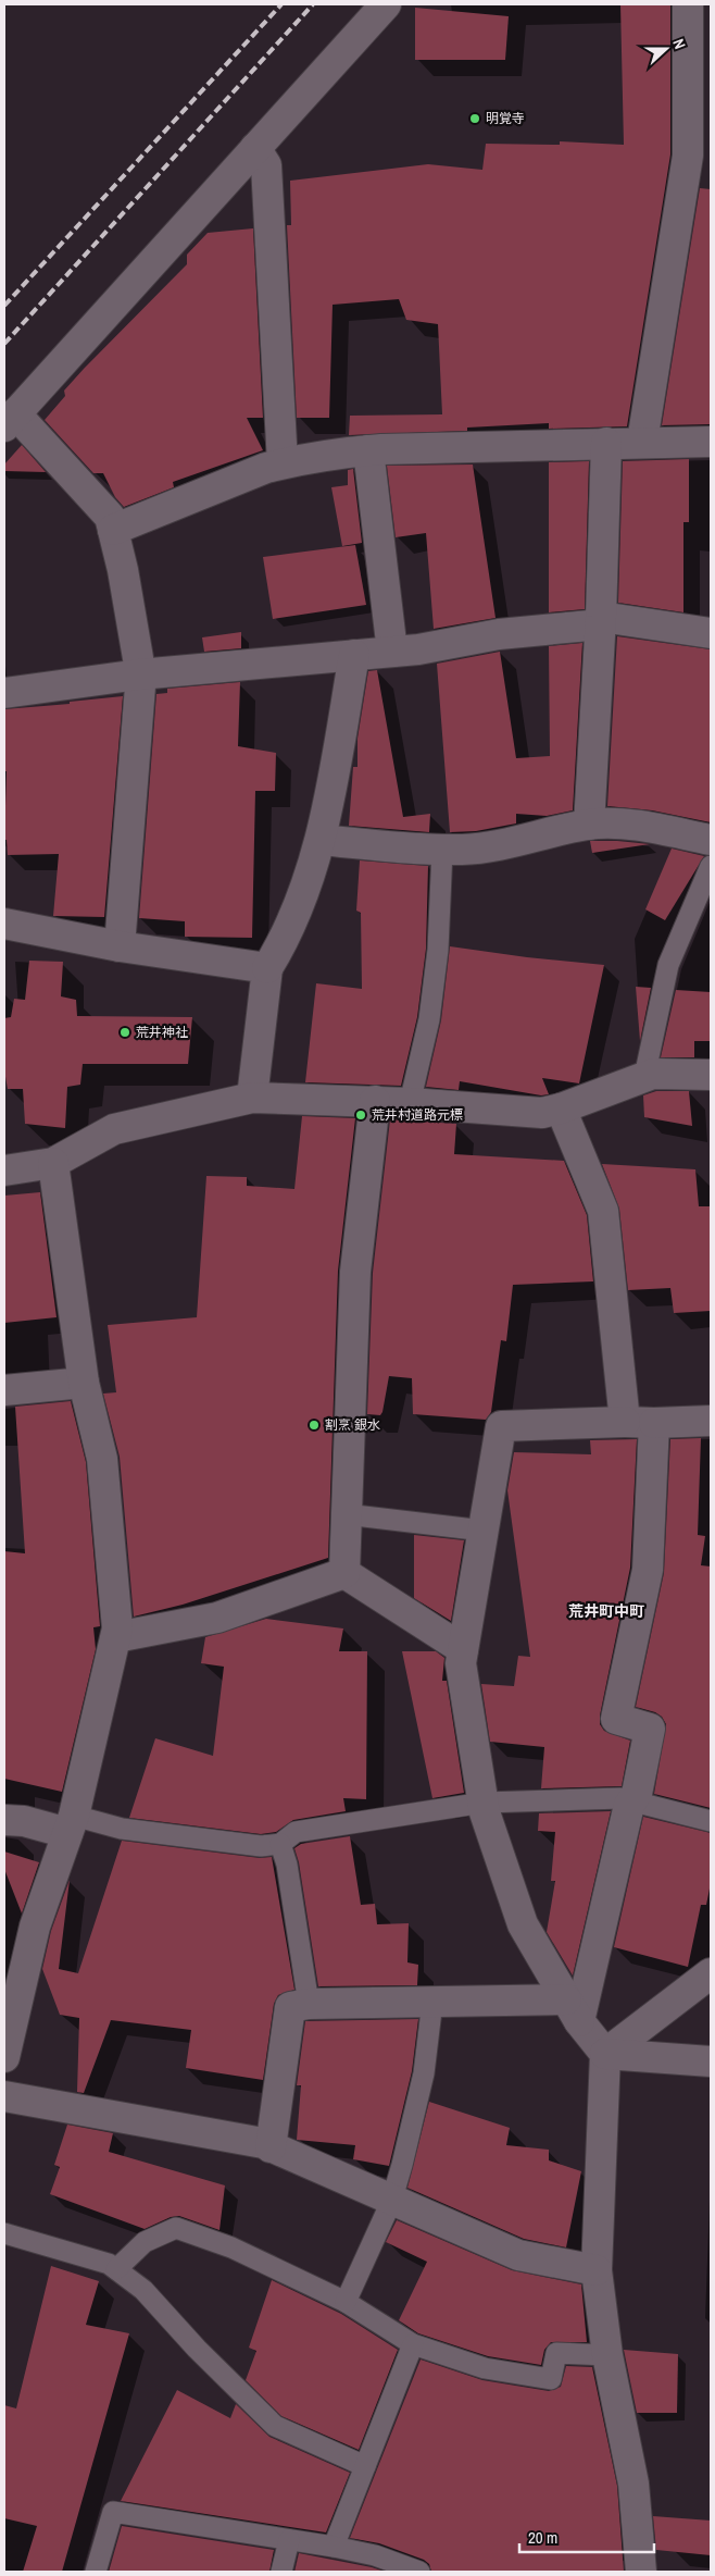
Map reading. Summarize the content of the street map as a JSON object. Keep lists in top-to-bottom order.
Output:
{
  "districts": ["荒井町中町"],
  "places": [
    "明覚寺",
    "荒井神社",
    "荒井村道路元標",
    "割烹 銀水"
  ],
  "scale_bar": "20 m",
  "north": "right"
}
